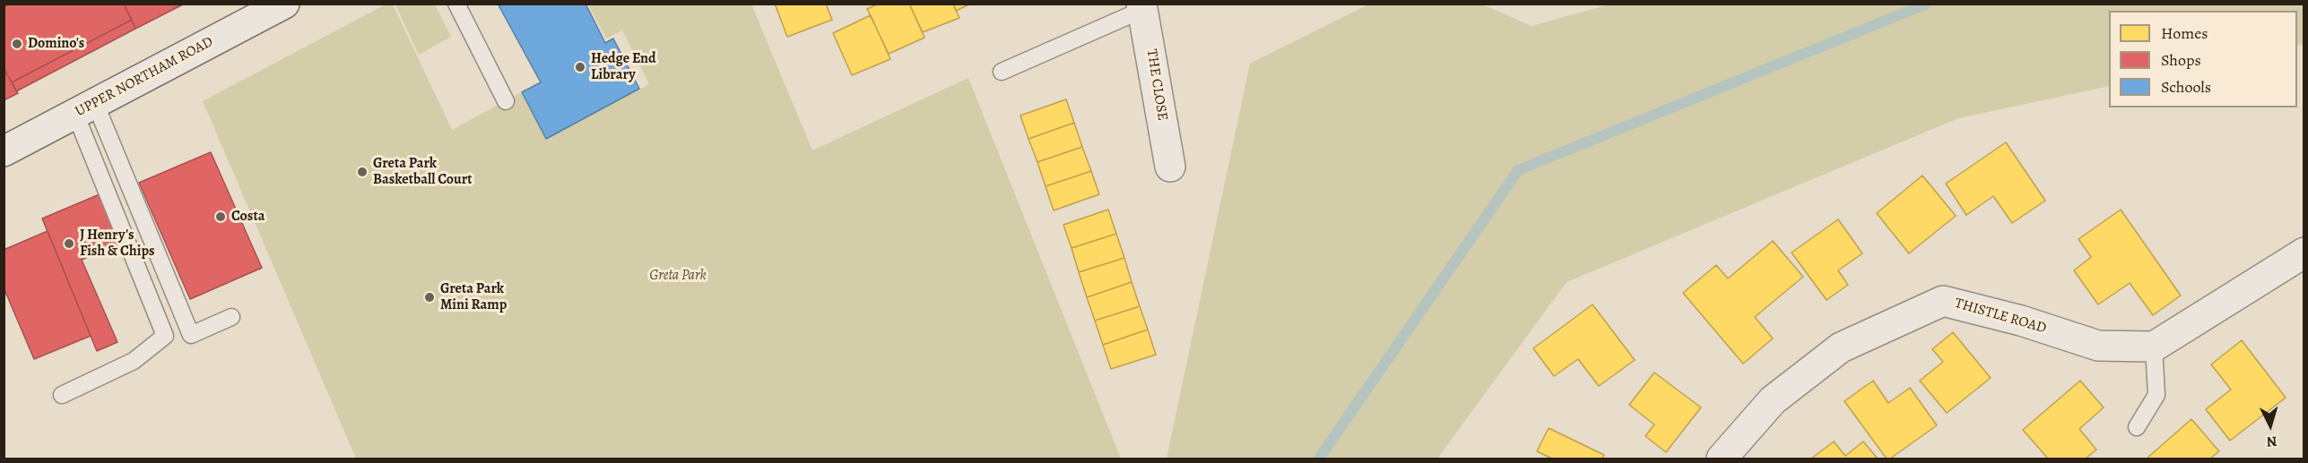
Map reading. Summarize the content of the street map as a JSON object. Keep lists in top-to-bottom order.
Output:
{
  "streets": {
    "street": ["UPPER NORTHAM ROAD", "THE CLOSE", "THISTLE ROAD"]
  },
  "parks": ["Greta Park"],
  "places": [
    "Domino's",
    "Hedge End Library",
    "Greta Park Basketball Court",
    "Costa",
    "J Henry's Fish & Chips",
    "Greta Park Mini Ramp"
  ],
  "legend": ["Homes", "Shops", "Schools"],
  "north": "bottom"
}
